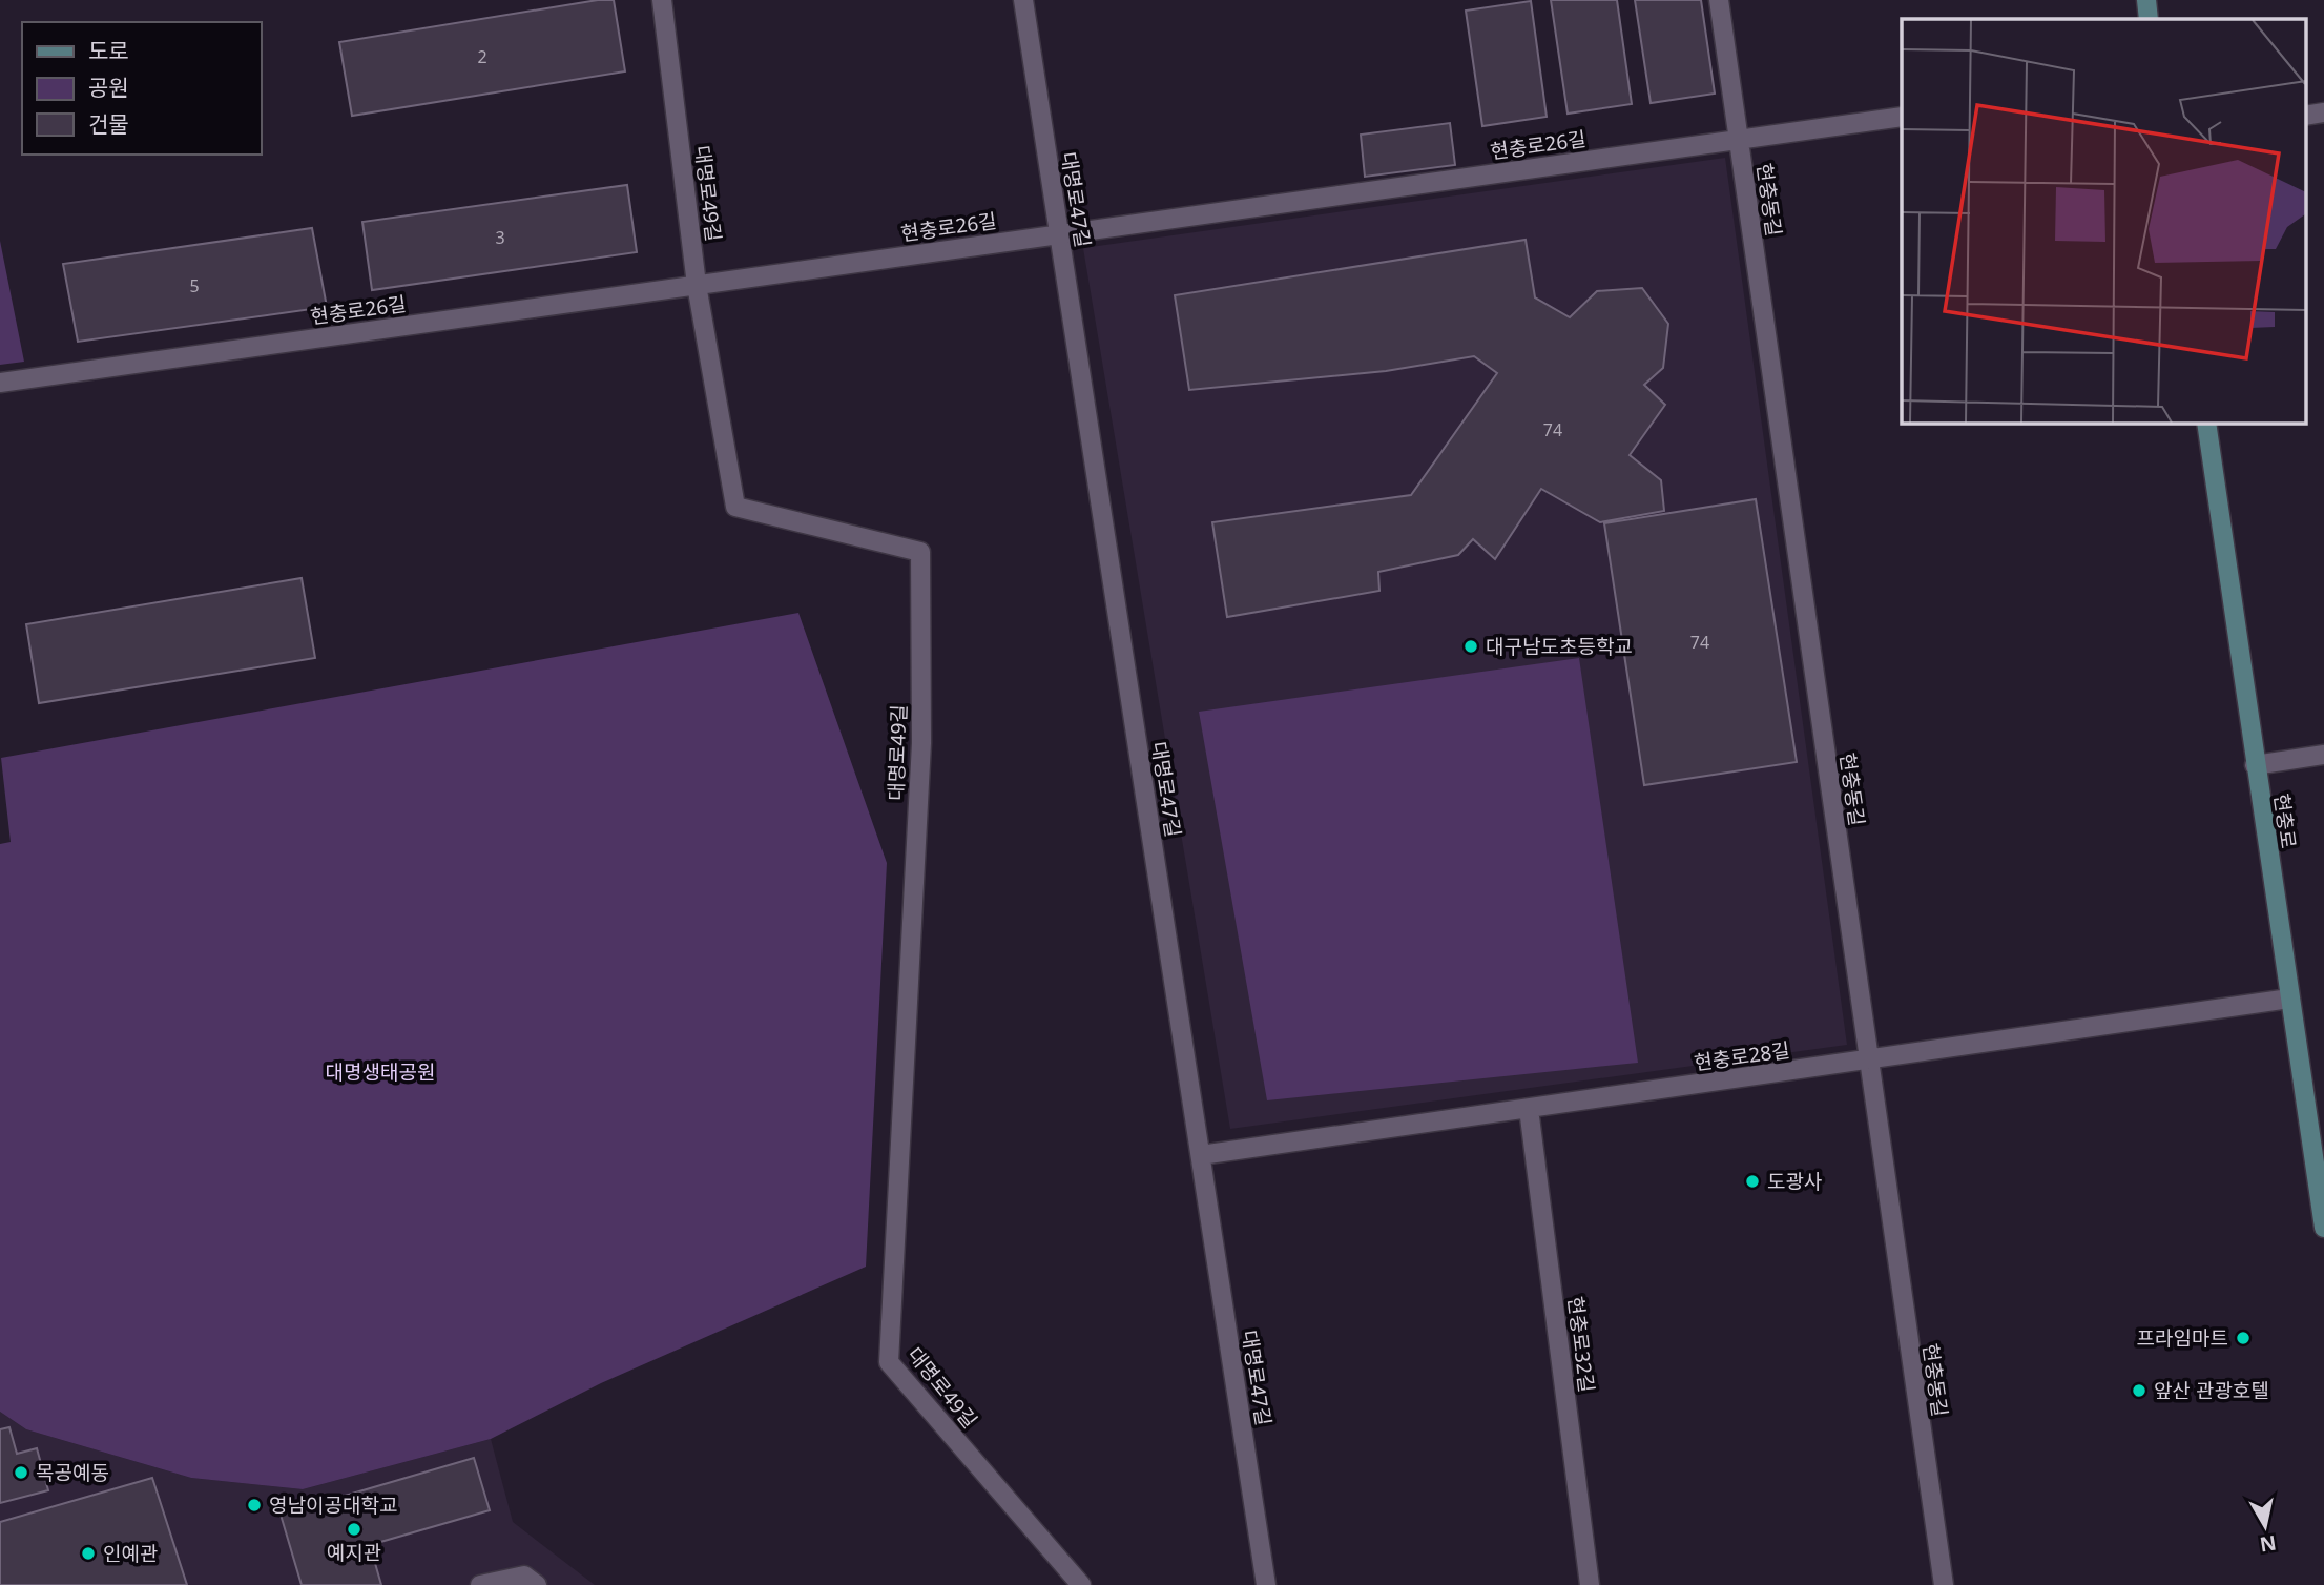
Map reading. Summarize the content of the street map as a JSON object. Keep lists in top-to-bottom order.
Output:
{
  "streets": {
    "main road": ["현충로"],
    "street": [
      "현충로26길",
      "대명로49길",
      "대명로47길",
      "현충동길",
      "현충로28길",
      "현충로32길"
    ]
  },
  "crossings": [
    ["현충로26길", "대명로49길"],
    ["현충로26길", "대명로47길"],
    ["현충로26길", "현충동길"],
    ["대명로47길", "현충로28길"],
    ["현충동길", "현충로28길"],
    ["현충로", "현충로28길"],
    ["현충로28길", "현충로32길"]
  ],
  "parks": ["대명생태공원"],
  "places": [
    "대구남도초등학교",
    "도광사",
    "프라임마트",
    "앞산 관광호텔",
    "목공예동",
    "영남이공대학교",
    "예지관",
    "인예관"
  ],
  "house_numbers": [
    "2",
    "3",
    "5",
    "74",
    "74"
  ],
  "legend": ["도로", "공원", "건물"],
  "north": "bottom"
}
